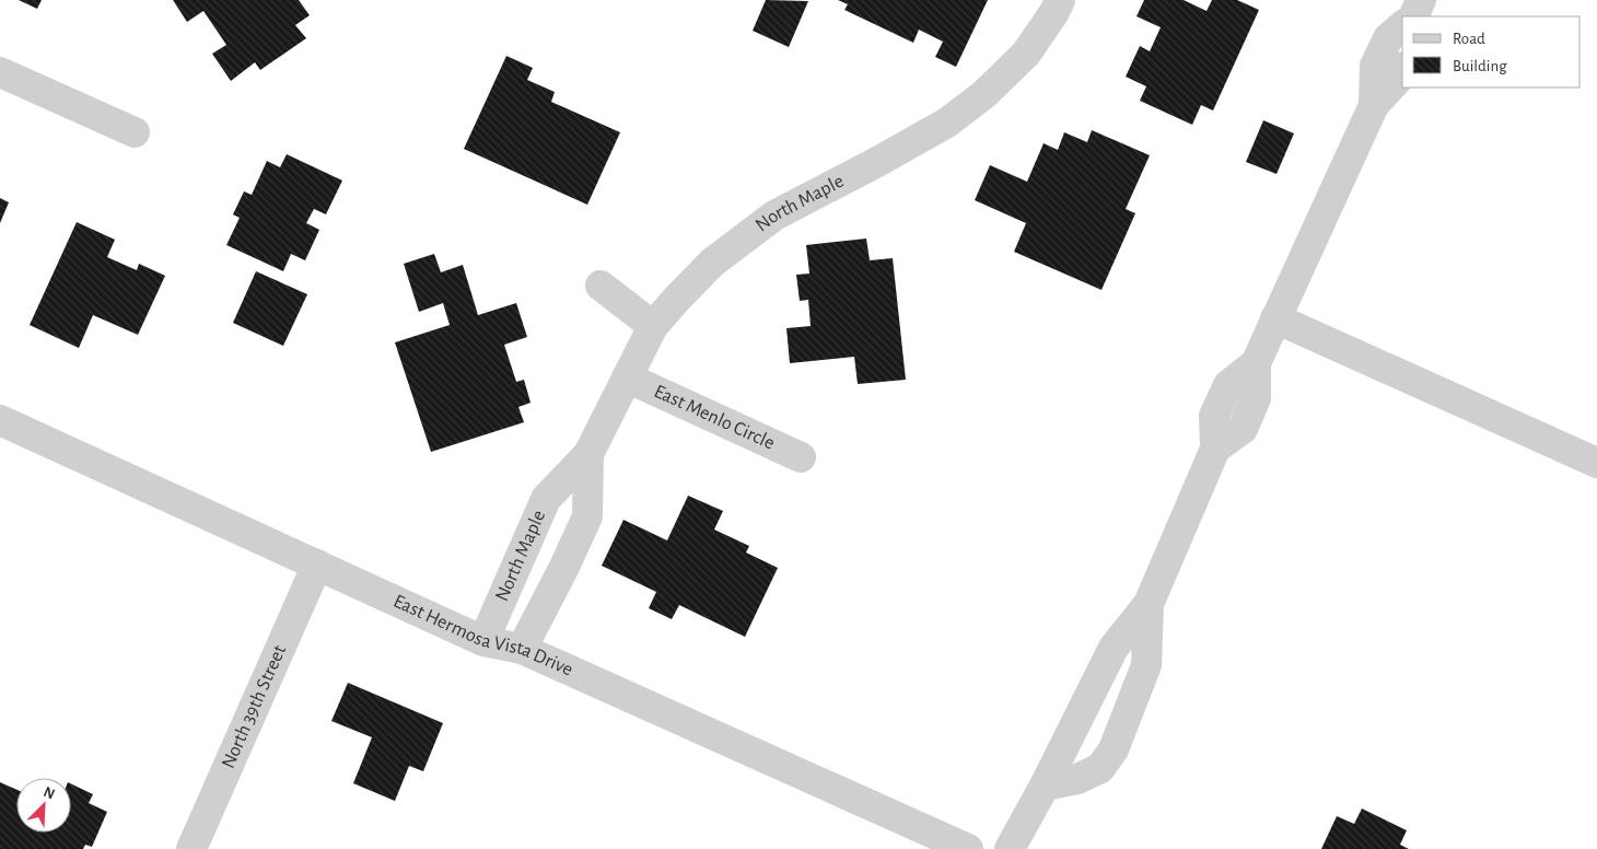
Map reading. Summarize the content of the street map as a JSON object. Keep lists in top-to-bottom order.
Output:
{
  "streets": {
    "street": [
      "North Maple",
      "East Menlo Circle",
      "East Hermosa Vista Drive",
      "North 39th Street"
    ]
  },
  "crossings": [
    ["North Maple", "East Menlo Circle"],
    ["North Maple", "East Hermosa Vista Drive"],
    ["East Hermosa Vista Drive", "North 39th Street"]
  ],
  "legend": ["Road", "Building"],
  "north": "top right"
}
